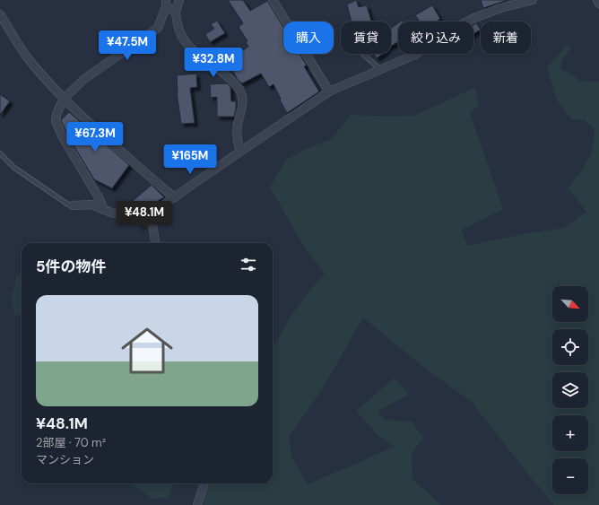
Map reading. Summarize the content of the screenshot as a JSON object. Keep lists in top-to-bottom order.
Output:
{
  "north": "bottom right",
  "page": {
    "chip": [
      "購入",
      "賃貸",
      "絞り込み",
      "新着"
    ],
    "price": [
      "¥47.5M",
      "¥32.8M",
      "¥67.3M",
      "¥165M",
      "¥48.1M"
    ],
    "heading": "5件の物件",
    "map_buttons": ["+", "−"],
    "list": [
      {
        "name": "¥48.1M",
        "note": "2部屋 · 70 m² · マンション"
      }
    ]
  }
}
